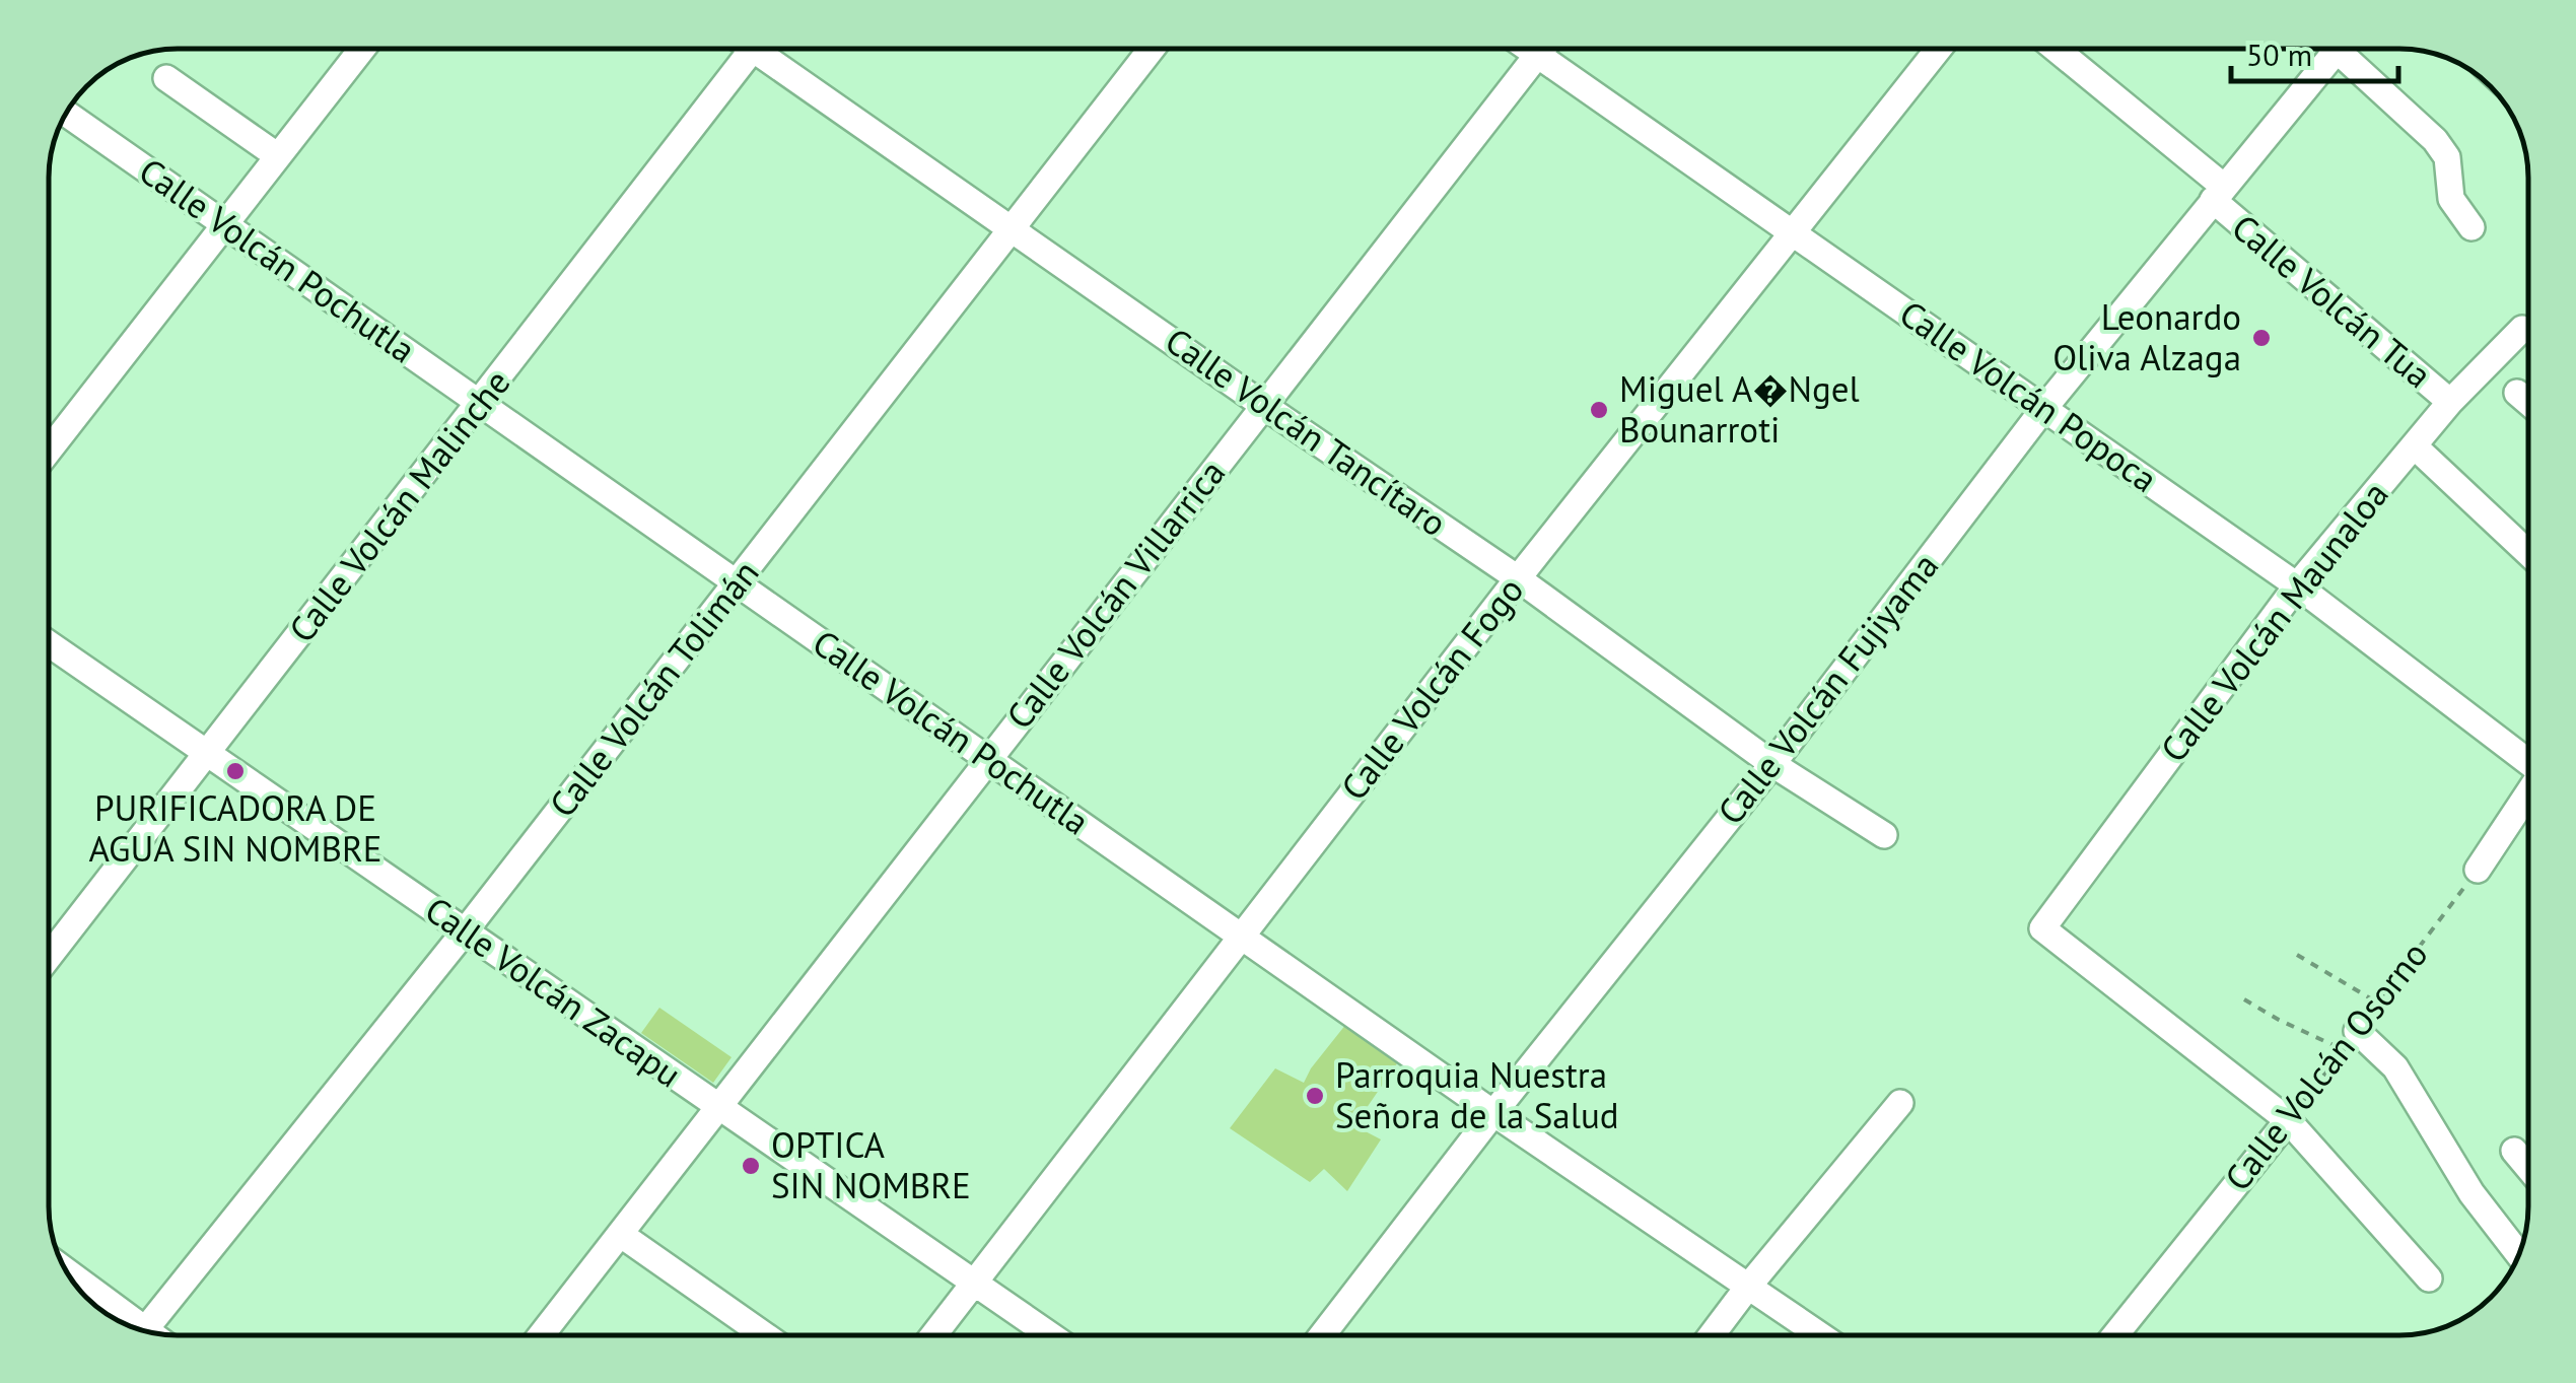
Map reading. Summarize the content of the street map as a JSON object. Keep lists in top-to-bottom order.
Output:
{
  "streets": {
    "street": [
      "Calle Volcán Pochutla",
      "Calle Volcán Tua",
      "Calle Volcán Popoca",
      "Calle Volcán Tancítaro",
      "Calle Volcán Malinche",
      "Calle Volcán Villarrica",
      "Calle Volcán Maunaloa",
      "Calle Volcán Tolimán",
      "Calle Volcán Fogo",
      "Calle Volcán Fujiyama",
      "Calle Volcán Zacapu",
      "Calle Volcán Osorno"
    ]
  },
  "crossings": [
    ["Calle Volcán Pochutla", "Calle Volcán Malinche"],
    ["Calle Volcán Pochutla", "Calle Volcán Villarrica"],
    ["Calle Volcán Pochutla", "Calle Volcán Tolimán"],
    ["Calle Volcán Pochutla", "Calle Volcán Fogo"],
    ["Calle Volcán Pochutla", "Calle Volcán Fujiyama"],
    ["Calle Volcán Tua", "Calle Volcán Maunaloa"],
    ["Calle Volcán Tua", "Calle Volcán Fujiyama"],
    ["Calle Volcán Popoca", "Calle Volcán Villarrica"],
    ["Calle Volcán Popoca", "Calle Volcán Maunaloa"],
    ["Calle Volcán Popoca", "Calle Volcán Fogo"],
    ["Calle Volcán Popoca", "Calle Volcán Fujiyama"],
    ["Calle Volcán Tancítaro", "Calle Volcán Villarrica"],
    ["Calle Volcán Tancítaro", "Calle Volcán Tolimán"],
    ["Calle Volcán Tancítaro", "Calle Volcán Fogo"],
    ["Calle Volcán Tancítaro", "Calle Volcán Fujiyama"],
    ["Calle Volcán Malinche", "Calle Volcán Zacapu"],
    ["Calle Volcán Villarrica", "Calle Volcán Zacapu"],
    ["Calle Volcán Maunaloa", "Calle Volcán Osorno"],
    ["Calle Volcán Tolimán", "Calle Volcán Zacapu"],
    ["Calle Volcán Fogo", "Calle Volcán Zacapu"]
  ],
  "places": [
    "Leonardo Oliva Alzaga",
    "Miguel A�Ngel Bounarroti",
    "PURIFICADORA DE AGUA SIN NOMBRE",
    "Parroquia Nuestra Señora de la Salud",
    "OPTICA SIN NOMBRE"
  ],
  "scale_bar": "50 m"
}
